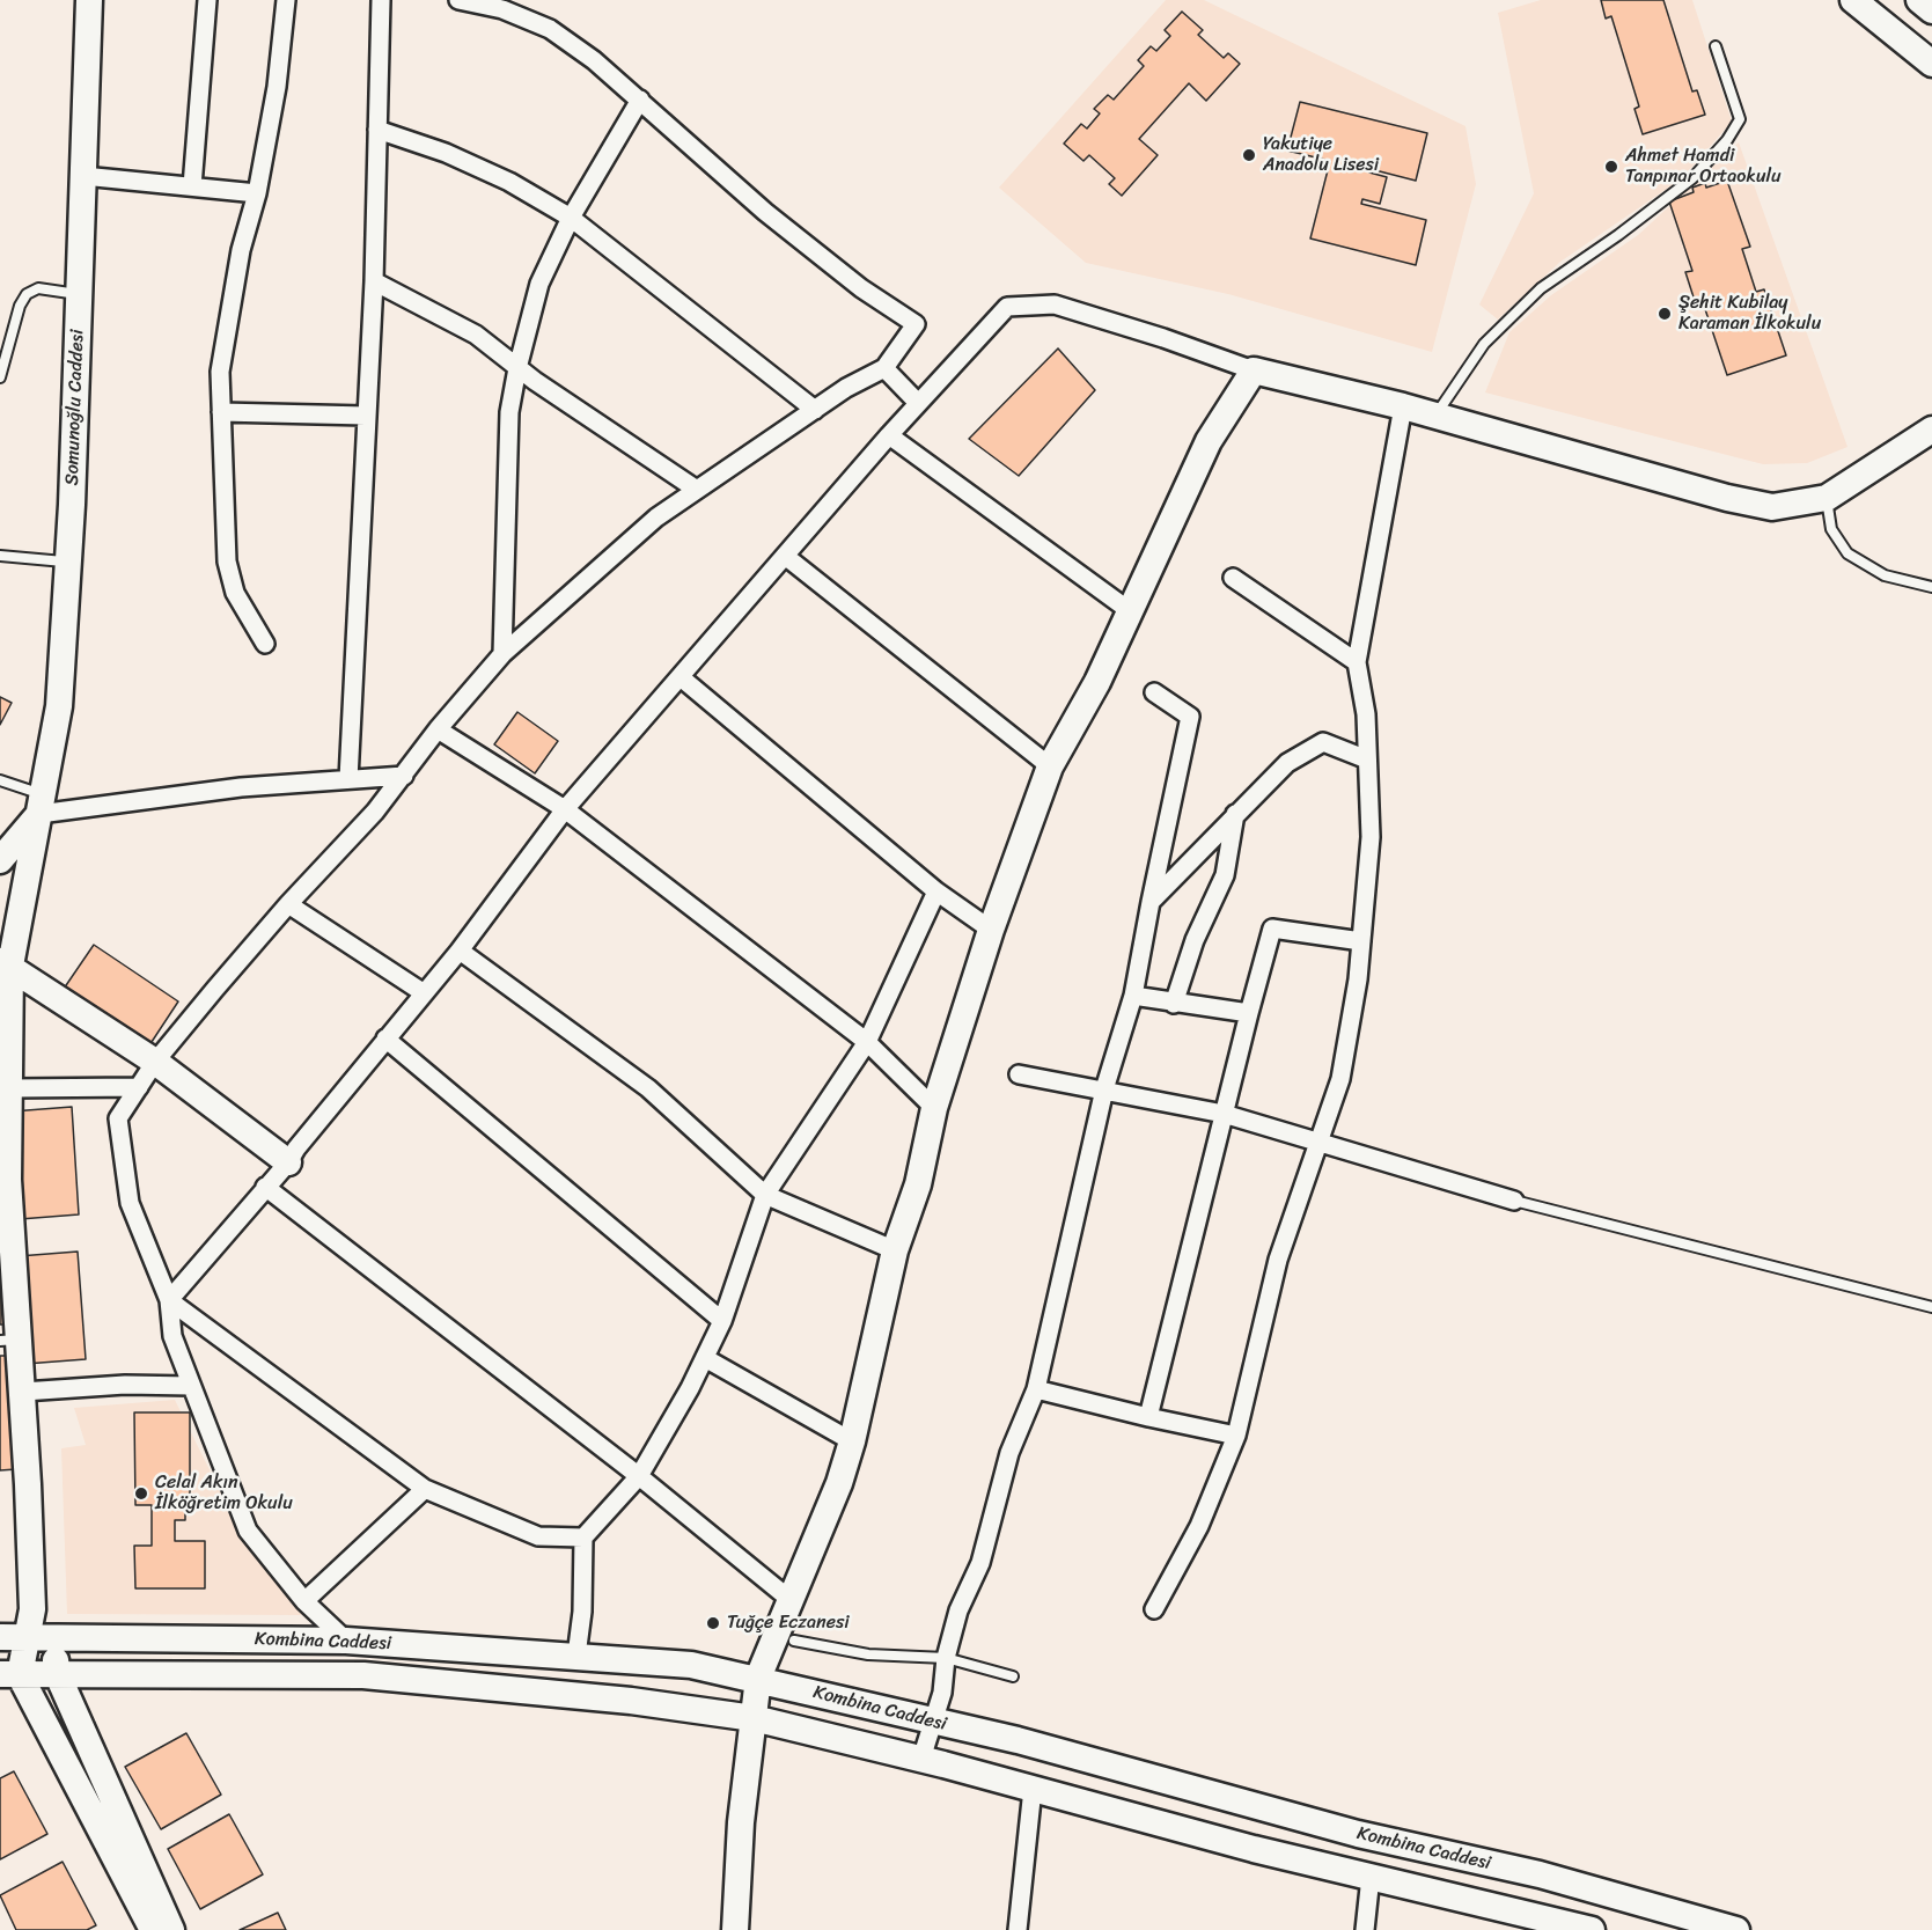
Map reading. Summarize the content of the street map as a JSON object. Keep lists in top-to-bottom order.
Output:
{
  "streets": {
    "main road": ["Somunoğlu Caddesi", "Kombina Caddesi"]
  },
  "crossings": [
    ["Somunoğlu Caddesi", "Kombina Caddesi"]
  ],
  "places": [
    "Yakutiye Anadolu Lisesi",
    "Ahmet Hamdi Tanpınar Ortaokulu",
    "Şehit Kubilay Karaman İlkokulu",
    "Celal Akın İlköğretim Okulu",
    "Tuğçe Eczanesi"
  ]
}
